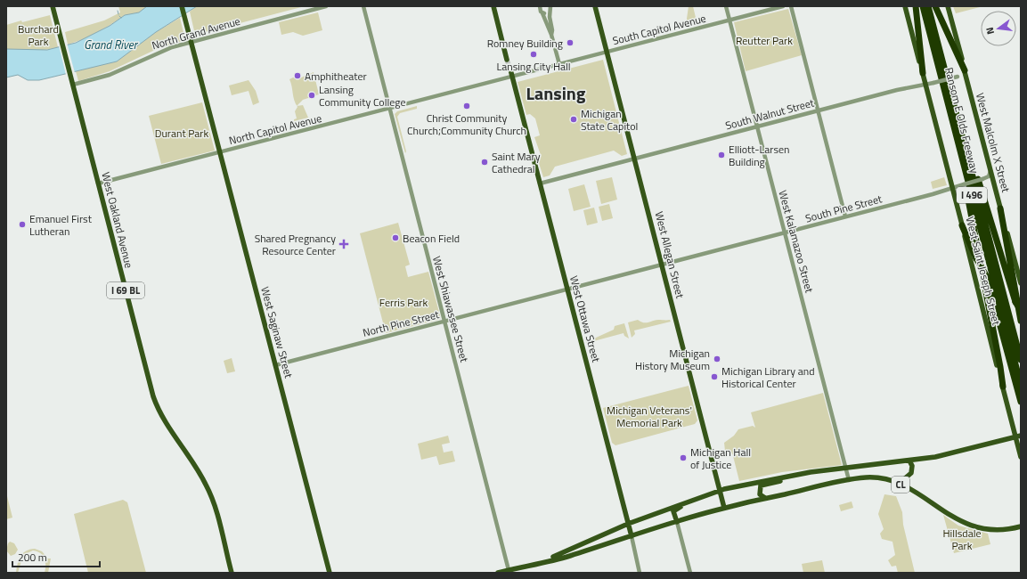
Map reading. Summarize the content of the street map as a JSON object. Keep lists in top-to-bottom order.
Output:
{
  "streets": {
    "highway": ["Ransom E Olds Freeway", "I 496"],
    "main road": [
      "West Malcolm X Street",
      "West Oakland Avenue",
      "West Allegan Street",
      "West Saint Joseph Street",
      "I 69 BL",
      "West Ottawa Street",
      "West Saginaw Street",
      "CL"
    ],
    "street": [
      "South Capitol Avenue",
      "North Grand Avenue",
      "South Walnut Street",
      "North Capitol Avenue",
      "South Pine Street",
      "West Kalamazoo Street",
      "West Shiawassee Street",
      "North Pine Street"
    ]
  },
  "crossings": [
    ["South Capitol Avenue", "North Capitol Avenue"],
    ["South Capitol Avenue", "West Kalamazoo Street"],
    ["South Capitol Avenue", "West Allegan Street"],
    ["North Grand Avenue", "West Oakland Avenue"],
    ["North Grand Avenue", "I 69 BL"],
    ["North Grand Avenue", "West Saginaw Street"],
    ["South Walnut Street", "West Malcolm X Street"],
    ["South Walnut Street", "West Kalamazoo Street"],
    ["South Walnut Street", "West Allegan Street"],
    ["South Walnut Street", "West Saint Joseph Street"],
    ["South Walnut Street", "West Ottawa Street"],
    ["North Capitol Avenue", "West Oakland Avenue"],
    ["North Capitol Avenue", "West Shiawassee Street"],
    ["North Capitol Avenue", "West Ottawa Street"],
    ["North Capitol Avenue", "West Saginaw Street"],
    ["West Malcolm X Street", "South Pine Street"],
    ["South Pine Street", "West Kalamazoo Street"],
    ["South Pine Street", "West Allegan Street"],
    ["South Pine Street", "West Saint Joseph Street"],
    ["South Pine Street", "North Pine Street"],
    ["West Oakland Avenue", "I 69 BL"],
    ["West Kalamazoo Street", "CL"],
    ["West Allegan Street", "CL"],
    ["West Saint Joseph Street", "CL"],
    ["West Shiawassee Street", "North Pine Street"],
    ["West Ottawa Street", "North Pine Street"],
    ["West Ottawa Street", "CL"],
    ["North Pine Street", "West Saginaw Street"]
  ],
  "districts": ["Lansing"],
  "water": ["Grand River"],
  "parks": [
    "Burchard Park",
    "Reutter Park",
    "Durant Park",
    "Ferris Park",
    "Michigan Veterans' Memorial Park",
    "Hillsdale Park"
  ],
  "places": {
    "other": [
      "Romney Building",
      "Lansing City Hall",
      "Amphitheater",
      "Lansing Community College",
      "Christ Community Church;Community Church",
      "Michigan State Capitol",
      "Elliott-Larsen Building",
      "Saint Mary Cathedral",
      "Emanuel First Lutheran",
      "Beacon Field",
      "Michigan History Museum",
      "Michigan Library and Historical Center",
      "Michigan Hall of Justice"
    ],
    "health": ["Shared Pregnancy Resource Center"]
  },
  "scale_bar": "200 m",
  "north": "left"
}
